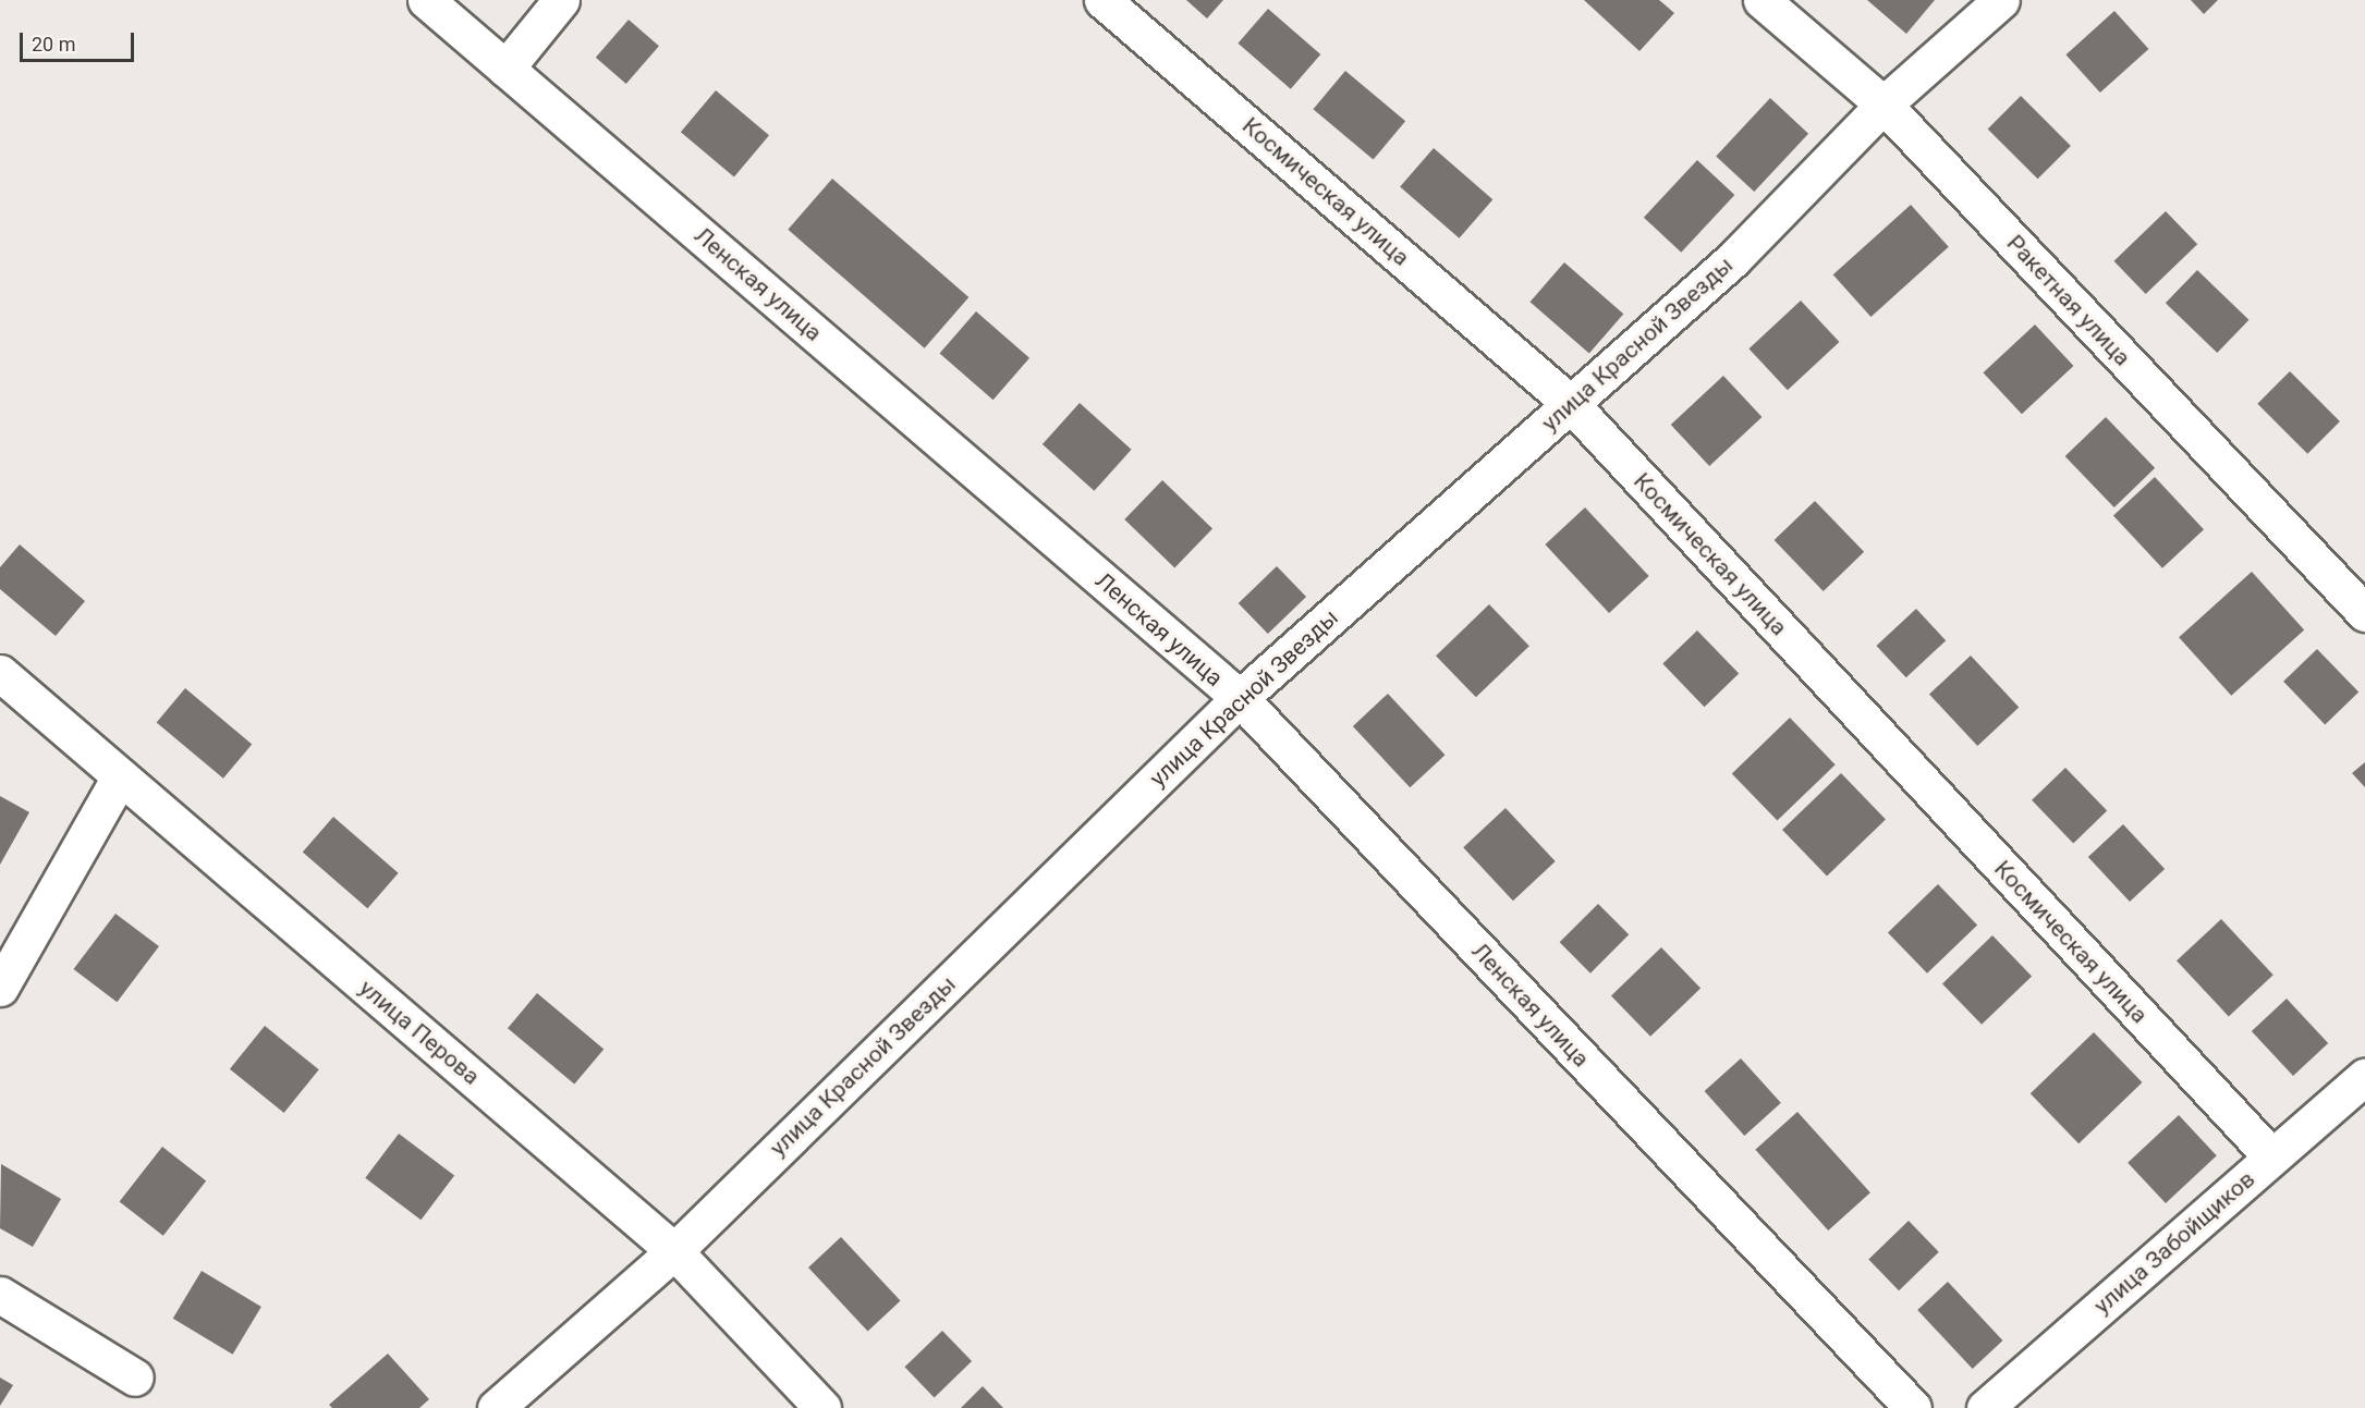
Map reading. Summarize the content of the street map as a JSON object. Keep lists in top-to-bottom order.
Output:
{
  "streets": {
    "street": [
      "Космическая улица",
      "Ленская улица",
      "Ракетная улица",
      "улица Красной Звезды",
      "улица Перова",
      "улица Забойщиков"
    ]
  },
  "crossings": [
    ["Космическая улица", "улица Красной Звезды"],
    ["Космическая улица", "улица Забойщиков"],
    ["Ленская улица", "улица Красной Звезды"],
    ["Ракетная улица", "улица Красной Звезды"],
    ["улица Красной Звезды", "улица Перова"]
  ],
  "scale_bar": "20 m"
}
